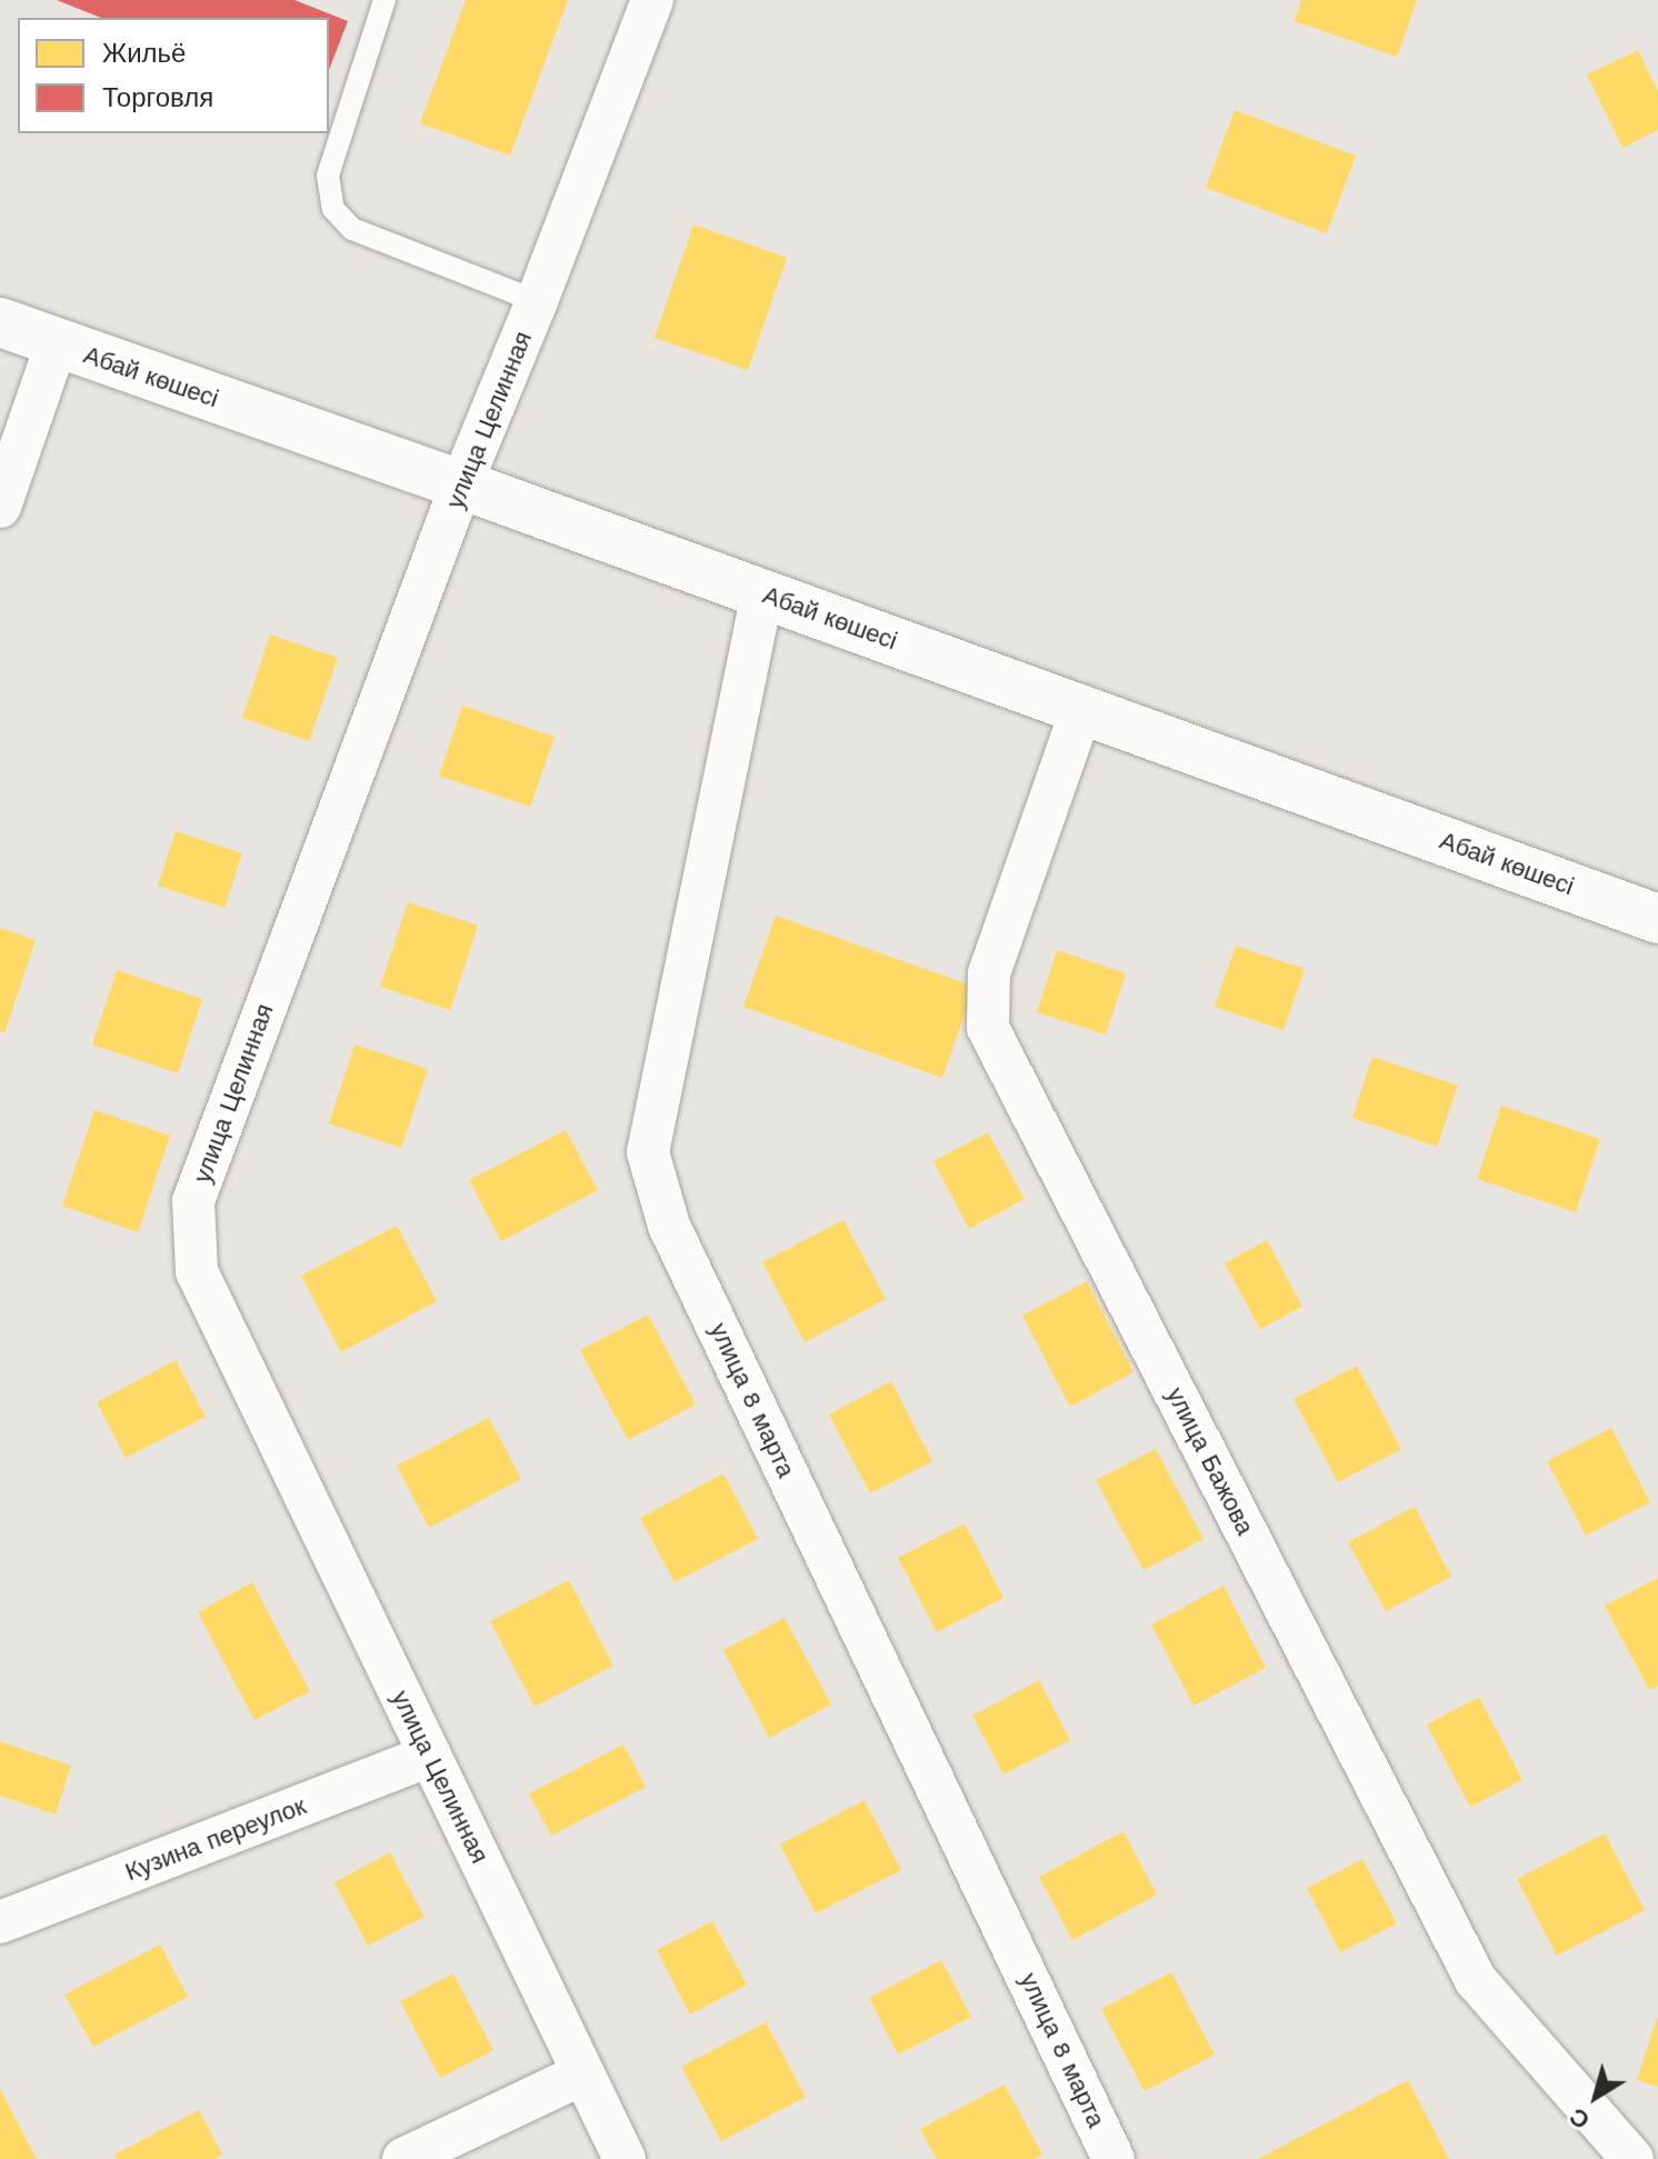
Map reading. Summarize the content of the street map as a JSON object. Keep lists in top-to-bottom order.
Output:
{
  "streets": {
    "street": [
      "Абай көшесі",
      "улица Целинная",
      "улица 8 марта",
      "улица Бажова",
      "Кузина переулок"
    ]
  },
  "crossings": [
    ["Абай көшесі", "улица Целинная"],
    ["Абай көшесі", "улица 8 марта"],
    ["Абай көшесі", "улица Бажова"],
    ["улица Целинная", "Кузина переулок"]
  ],
  "legend": ["Жильё", "Торговля"],
  "north": "bottom left"
}
